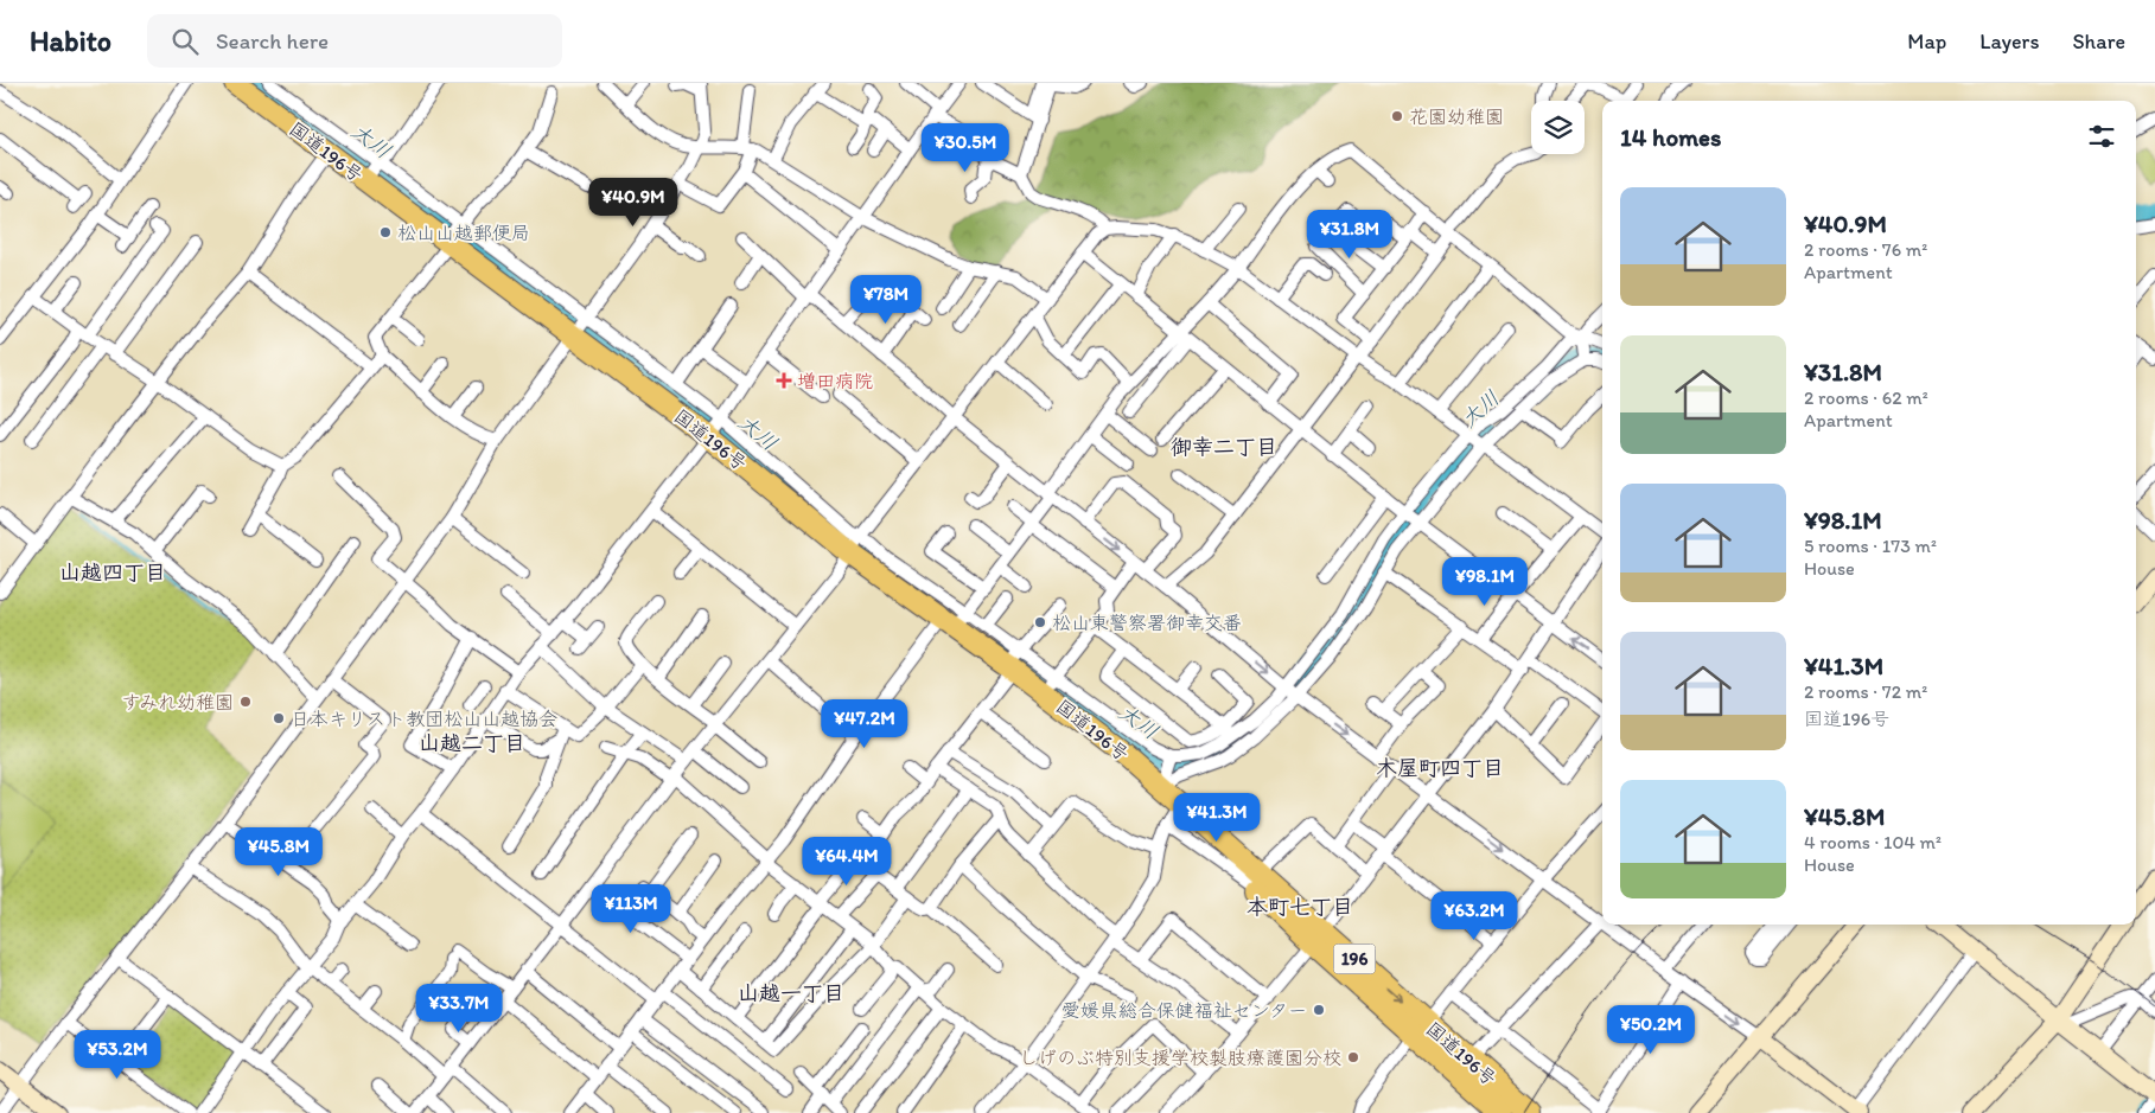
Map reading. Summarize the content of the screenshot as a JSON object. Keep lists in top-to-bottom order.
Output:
{
  "streets": {
    "highway": ["国道196号", "196"]
  },
  "districts": [
    "御幸二丁目",
    "山越四丁目",
    "山越二丁目",
    "木屋町四丁目",
    "本町七丁目",
    "山越一丁目"
  ],
  "water": ["大川"],
  "places": {
    "other": [
      "花園幼稚園",
      "松山山越郵便局",
      "松山東警察署御幸交番",
      "すみれ幼稚園",
      "日本キリスト教団松山山越協会",
      "愛媛県総合保健福祉センター",
      "しげのぶ特別支援学校製肢療護園分校"
    ],
    "health": ["増田病院"]
  },
  "page": {
    "header": "Habito",
    "search": "Search here",
    "nav": ["Map", "Layers", "Share"],
    "heading": "14 homes",
    "price": [
      "¥30.5M",
      "¥40.9M",
      "¥31.8M",
      "¥78M",
      "¥98.1M",
      "¥47.2M",
      "¥41.3M",
      "¥45.8M",
      "¥64.4M",
      "¥113M",
      "¥63.2M",
      "¥33.7M",
      "¥50.2M",
      "¥53.2M"
    ],
    "list": [
      {
        "name": "¥40.9M",
        "note": "2 rooms · 76 m² · Apartment"
      },
      {
        "name": "¥31.8M",
        "note": "2 rooms · 62 m² · Apartment"
      },
      {
        "name": "¥98.1M",
        "note": "5 rooms · 173 m² · House"
      },
      {
        "name": "¥41.3M",
        "note": "2 rooms · 72 m² · 国道196号"
      },
      {
        "name": "¥45.8M",
        "note": "4 rooms · 104 m² · House"
      }
    ]
  }
}
